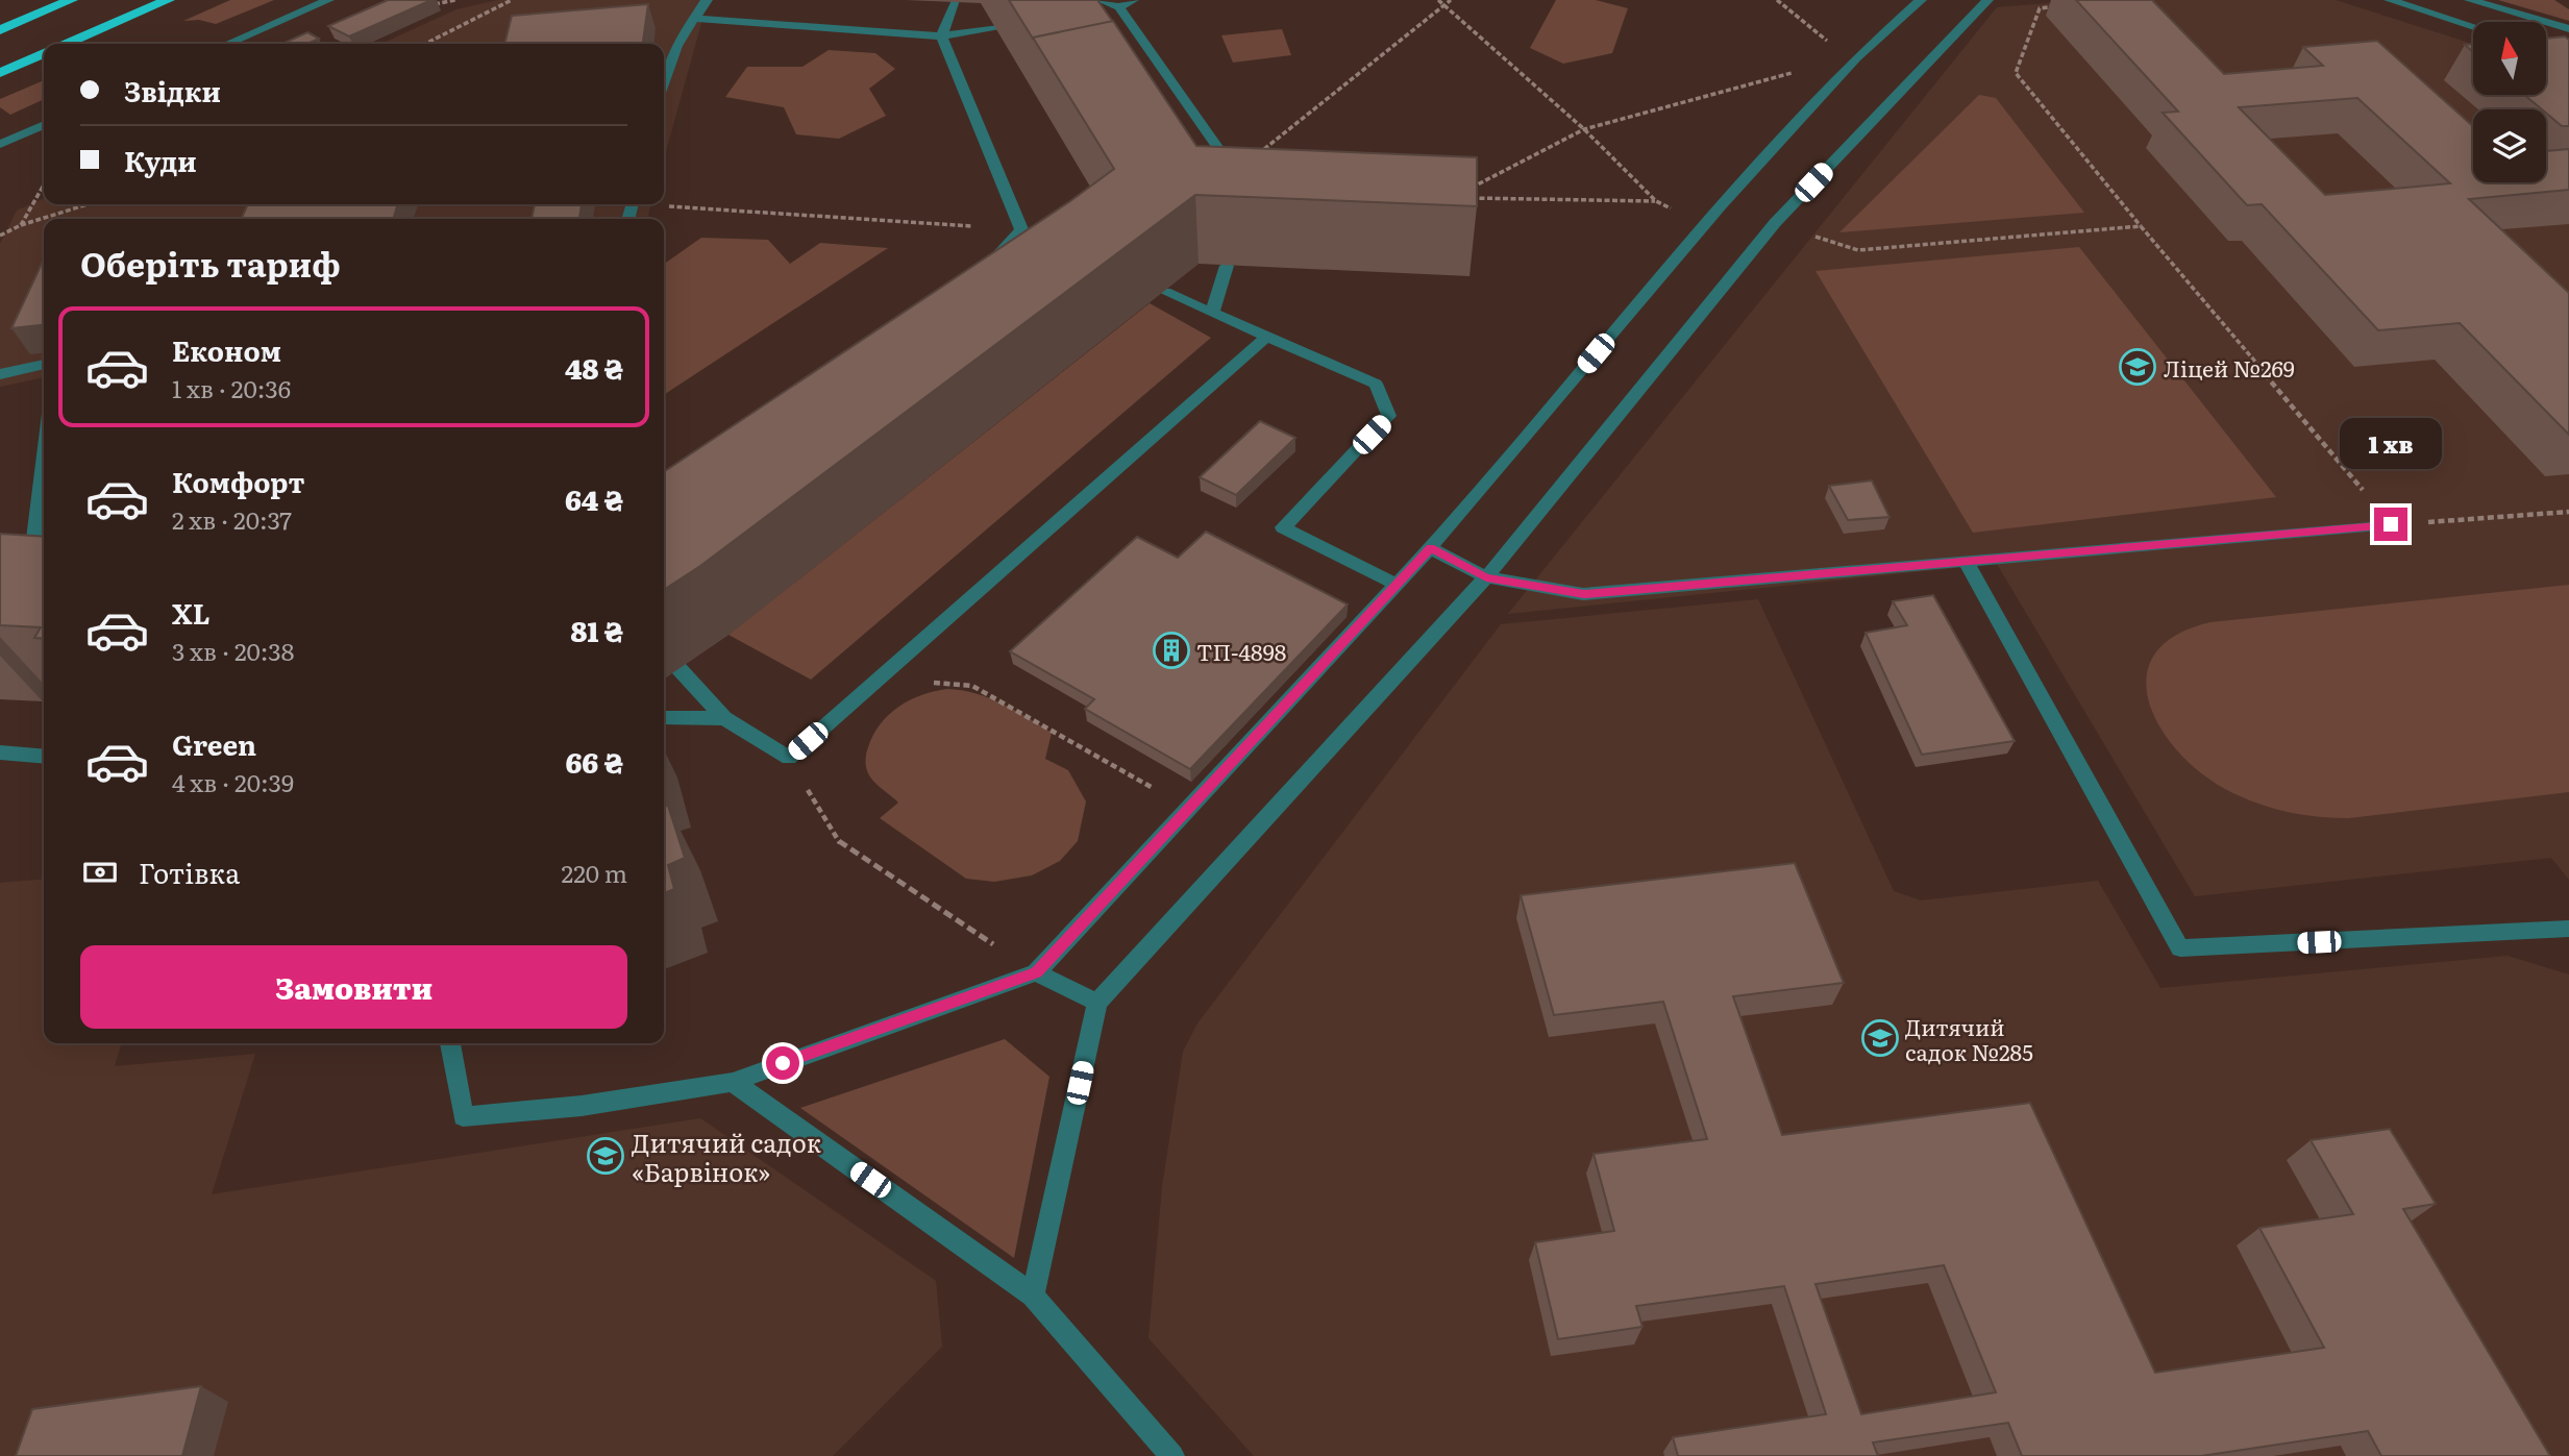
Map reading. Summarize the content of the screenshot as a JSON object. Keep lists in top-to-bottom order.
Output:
{
  "places": {
    "school or university": ["Ліцей №269", "Дитячий садок №285", "Дитячий садок «Барвінок»"],
    "building": ["ТП-4898"]
  },
  "north": "top",
  "page": {
    "banner": ["Звідки", "Куди"],
    "heading": "Оберіть тариф",
    "list": [
      {
        "name": "Економ",
        "note": "1 хв · 20:36",
        "value": "48 ₴"
      },
      {
        "name": "Комфорт",
        "note": "2 хв · 20:37",
        "value": "64 ₴"
      },
      {
        "name": "XL",
        "note": "3 хв · 20:38",
        "value": "81 ₴"
      },
      {
        "name": "Green",
        "note": "4 хв · 20:39",
        "value": "66 ₴"
      }
    ],
    "bubble": "1 хв",
    "pay": ["Готівка", "220 m"],
    "buttons": "Замовити"
  }
}
